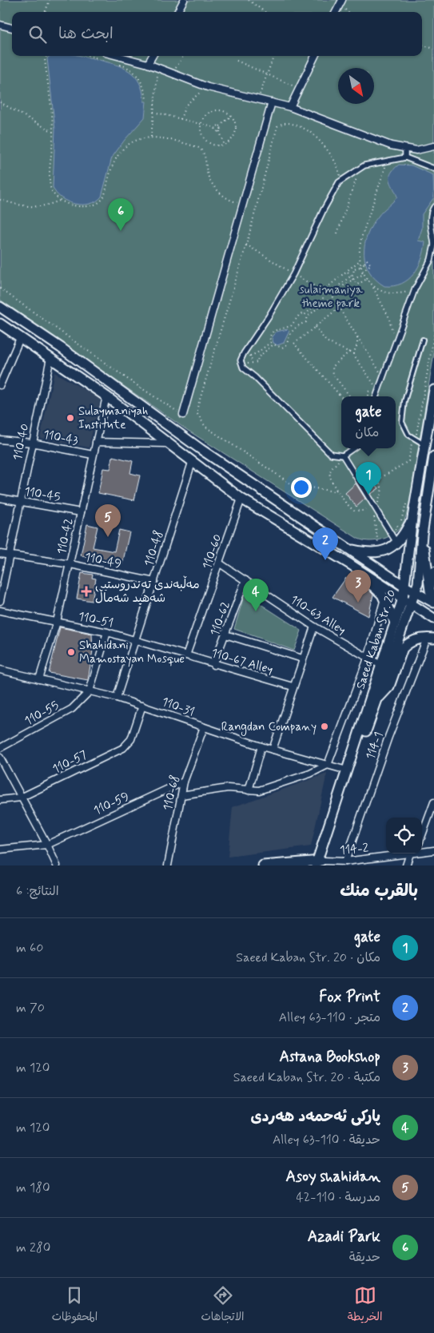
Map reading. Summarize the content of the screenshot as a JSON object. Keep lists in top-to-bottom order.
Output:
{
  "streets": {
    "main road": ["Saeed Kaban Str. 20"],
    "street": [
      "110-43",
      "110-40",
      "110-45",
      "110-42",
      "110-48",
      "110-60",
      "110-49",
      "110-63 Alley",
      "110-62",
      "110-51",
      "110-67 Alley",
      "110-31",
      "110-55",
      "114-1",
      "110-57",
      "110-68",
      "110-59",
      "114-2"
    ]
  },
  "crossings": [
    ["110-43", "110-40"],
    ["110-43", "110-42"],
    ["110-40", "110-45"],
    ["110-40", "110-49"],
    ["110-45", "110-42"],
    ["110-42", "110-49"],
    ["110-42", "110-51"],
    ["110-42", "110-31"],
    ["110-48", "110-49"],
    ["110-48", "110-51"],
    ["110-48", "110-31"],
    ["110-60", "110-63 Alley"],
    ["110-60", "110-51"],
    ["110-60", "110-67 Alley"],
    ["110-63 Alley", "110-62"],
    ["110-63 Alley", "Saeed Kaban Str. 20"],
    ["110-62", "110-67 Alley"],
    ["110-51", "110-67 Alley"],
    ["Saeed Kaban Str. 20", "110-31"],
    ["Saeed Kaban Str. 20", "114-2"],
    ["110-31", "110-55"],
    ["110-31", "110-57"],
    ["110-31", "110-68"],
    ["114-1", "114-2"],
    ["110-68", "110-59"]
  ],
  "parks": ["sulaimaniya theme park"],
  "places": {
    "other": ["Sulaymaniyah Institute", "Shahidani Mamostayan Mosque", "Rangdan Company"],
    "health": ["مەڵبەندی تەندروستیی شەهید شەماڵ"]
  },
  "north": "bottom right",
  "page": {
    "search": "ابحث هنا",
    "pins": [
      "6",
      "1",
      "5",
      "2",
      "3",
      "4"
    ],
    "popup": ["gate", "مكان"],
    "heading": ["بالقرب منك", "النتائج: 6"],
    "list": [
      {
        "mark": "1",
        "name": "gate",
        "note": "مكان · Saeed Kaban Str. 20",
        "value": "60 m"
      },
      {
        "mark": "2",
        "name": "Fox Print",
        "note": "متجر · 110-63 Alley",
        "value": "70 m"
      },
      {
        "mark": "3",
        "name": "Astana Bookshop",
        "note": "مكتبة · Saeed Kaban Str. 20",
        "value": "120 m"
      },
      {
        "mark": "4",
        "name": "پارکی ئەحمەد هەردی",
        "note": "حديقة · 110-63 Alley",
        "value": "120 m"
      },
      {
        "mark": "5",
        "name": "Asoy shahidan",
        "note": "مدرسة · 110-42",
        "value": "180 m"
      },
      {
        "mark": "6",
        "name": "Azadi Park",
        "note": "حديقة",
        "value": "280 m"
      }
    ],
    "nav": ["الخريطة", "الاتجاهات", "المحفوظات"]
  }
}
